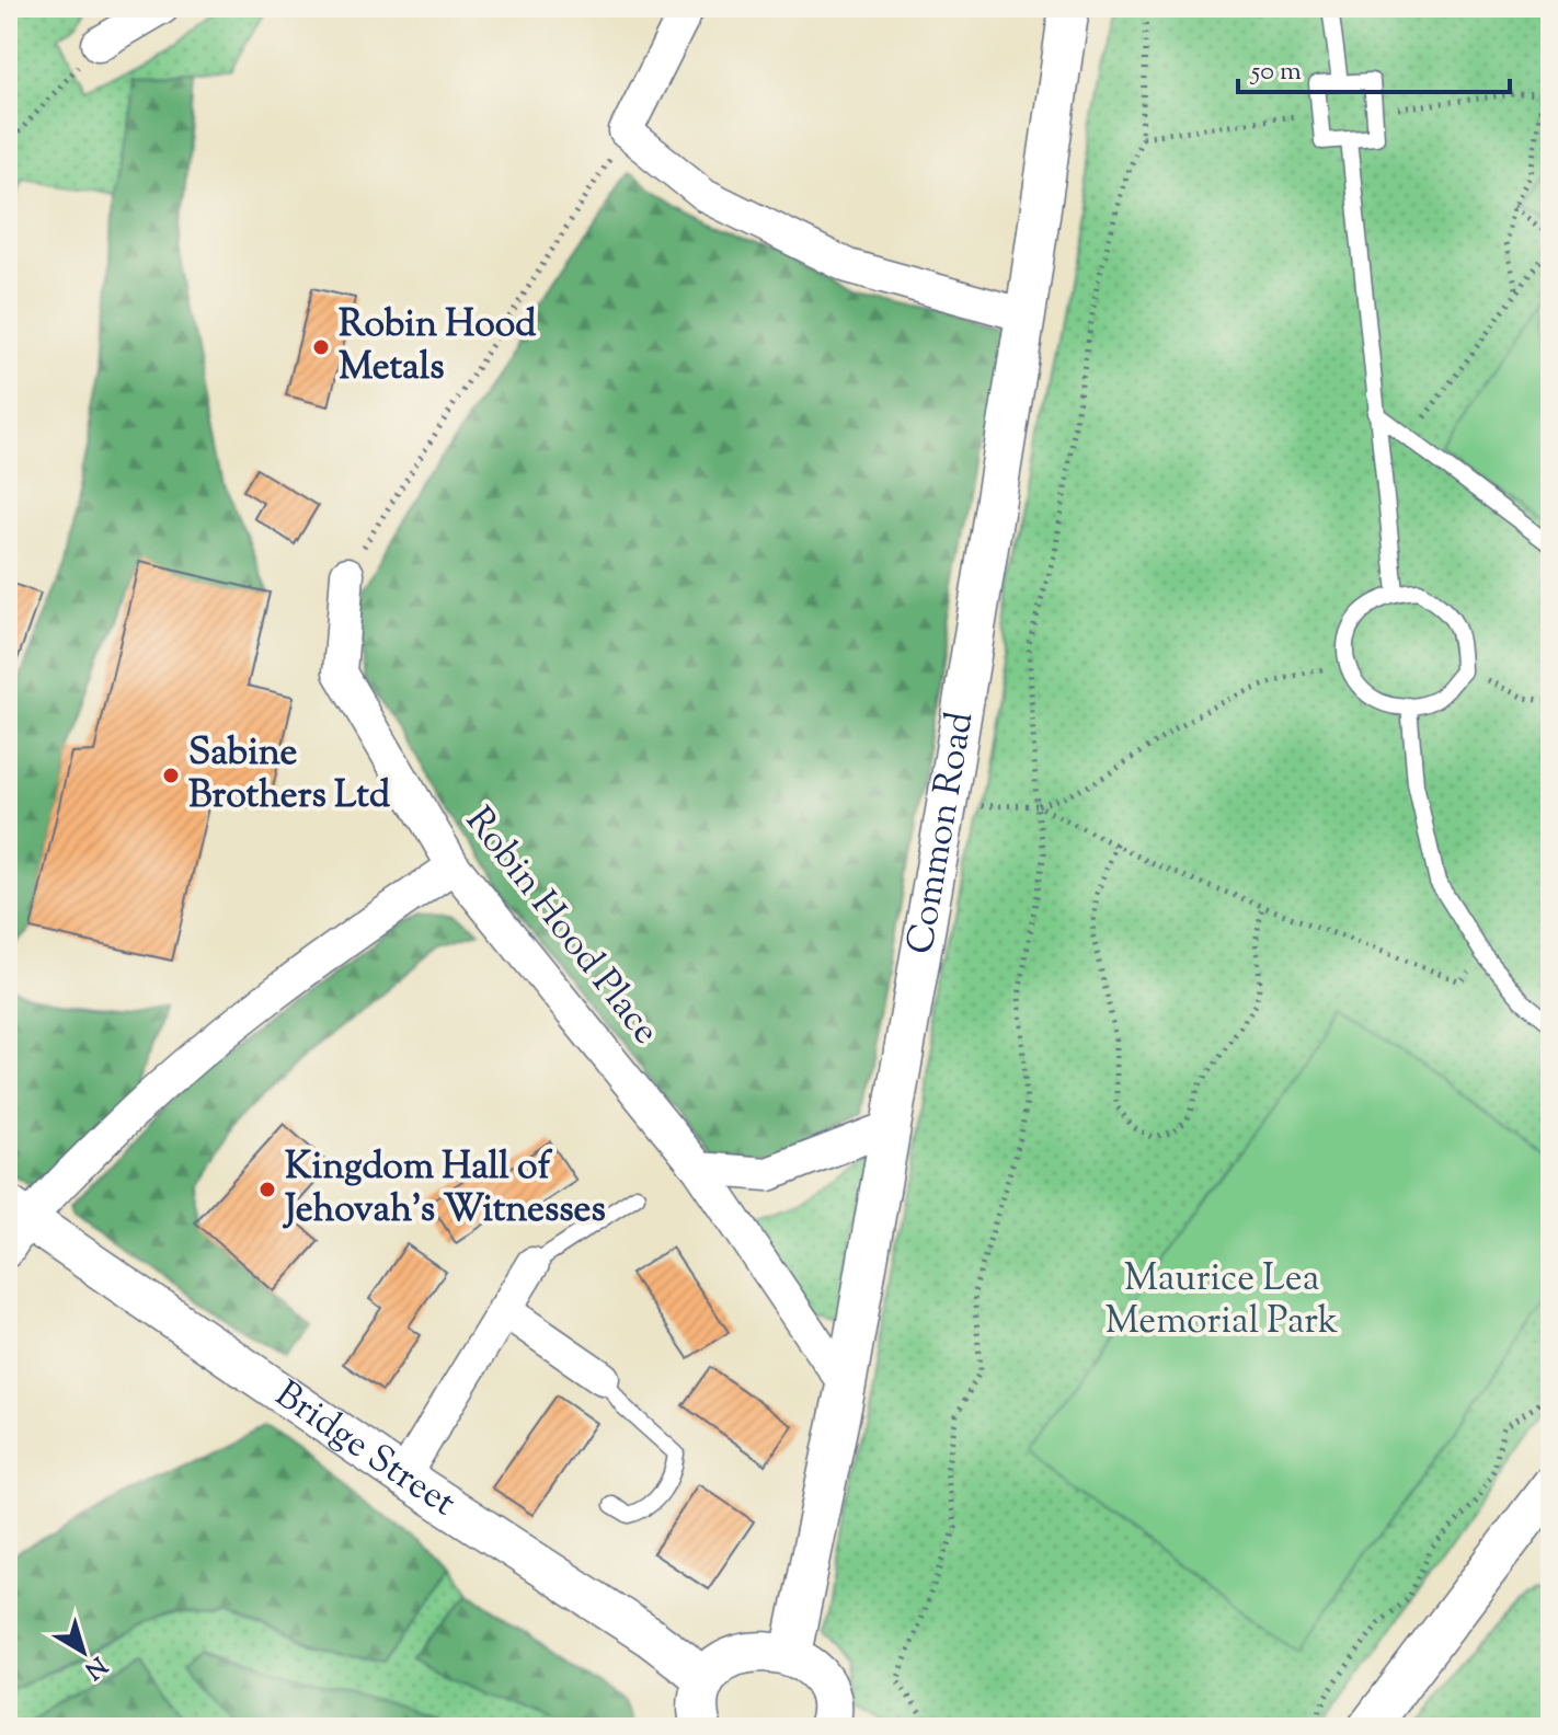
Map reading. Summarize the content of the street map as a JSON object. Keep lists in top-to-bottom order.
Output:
{
  "streets": {
    "street": ["Common Road", "Robin Hood Place", "Bridge Street"]
  },
  "crossings": [
    ["Common Road", "Robin Hood Place"]
  ],
  "parks": ["Maurice Lea Memorial Park"],
  "places": ["Robin Hood Metals", "Sabine Brothers Ltd", "Kingdom Hall of Jehovah's Witnesses"],
  "scale_bar": "50 m",
  "north": "bottom right"
}
